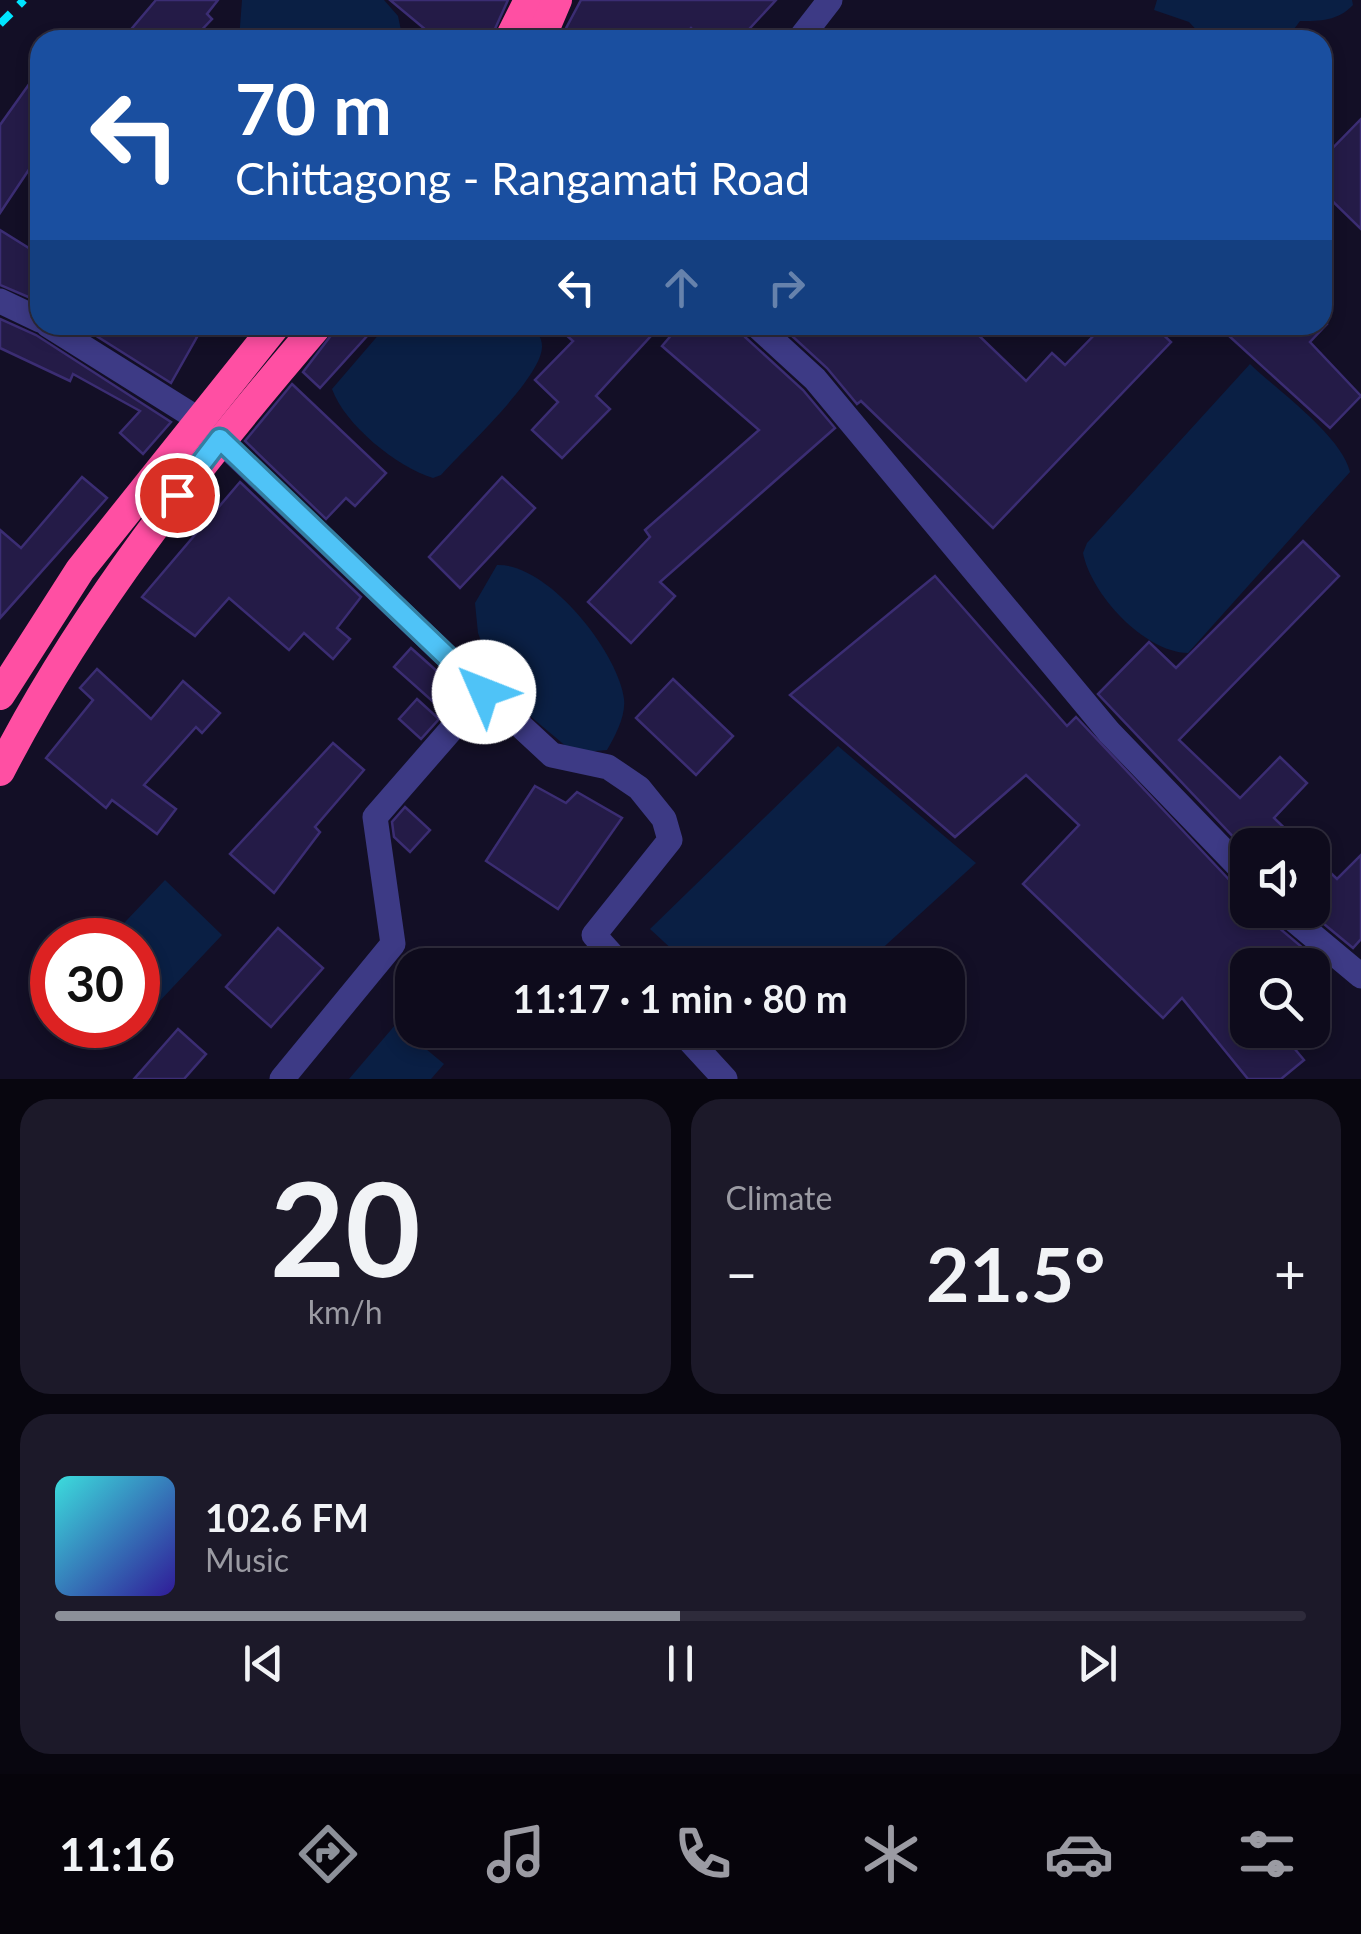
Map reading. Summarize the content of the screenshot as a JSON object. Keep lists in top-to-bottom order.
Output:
{
  "page": {
    "turn": ["70 m", "Chittagong - Rangamati Road"],
    "limit": "30",
    "trip": "11:17 · 1 min · 80 m",
    "tile": [
      ["20", "km/h"],
      "Climate"
    ],
    "heat": ["−", "21.5°", "+"],
    "song": ["102.6 FM", "Music"],
    "tabs": "11:16"
  }
}
